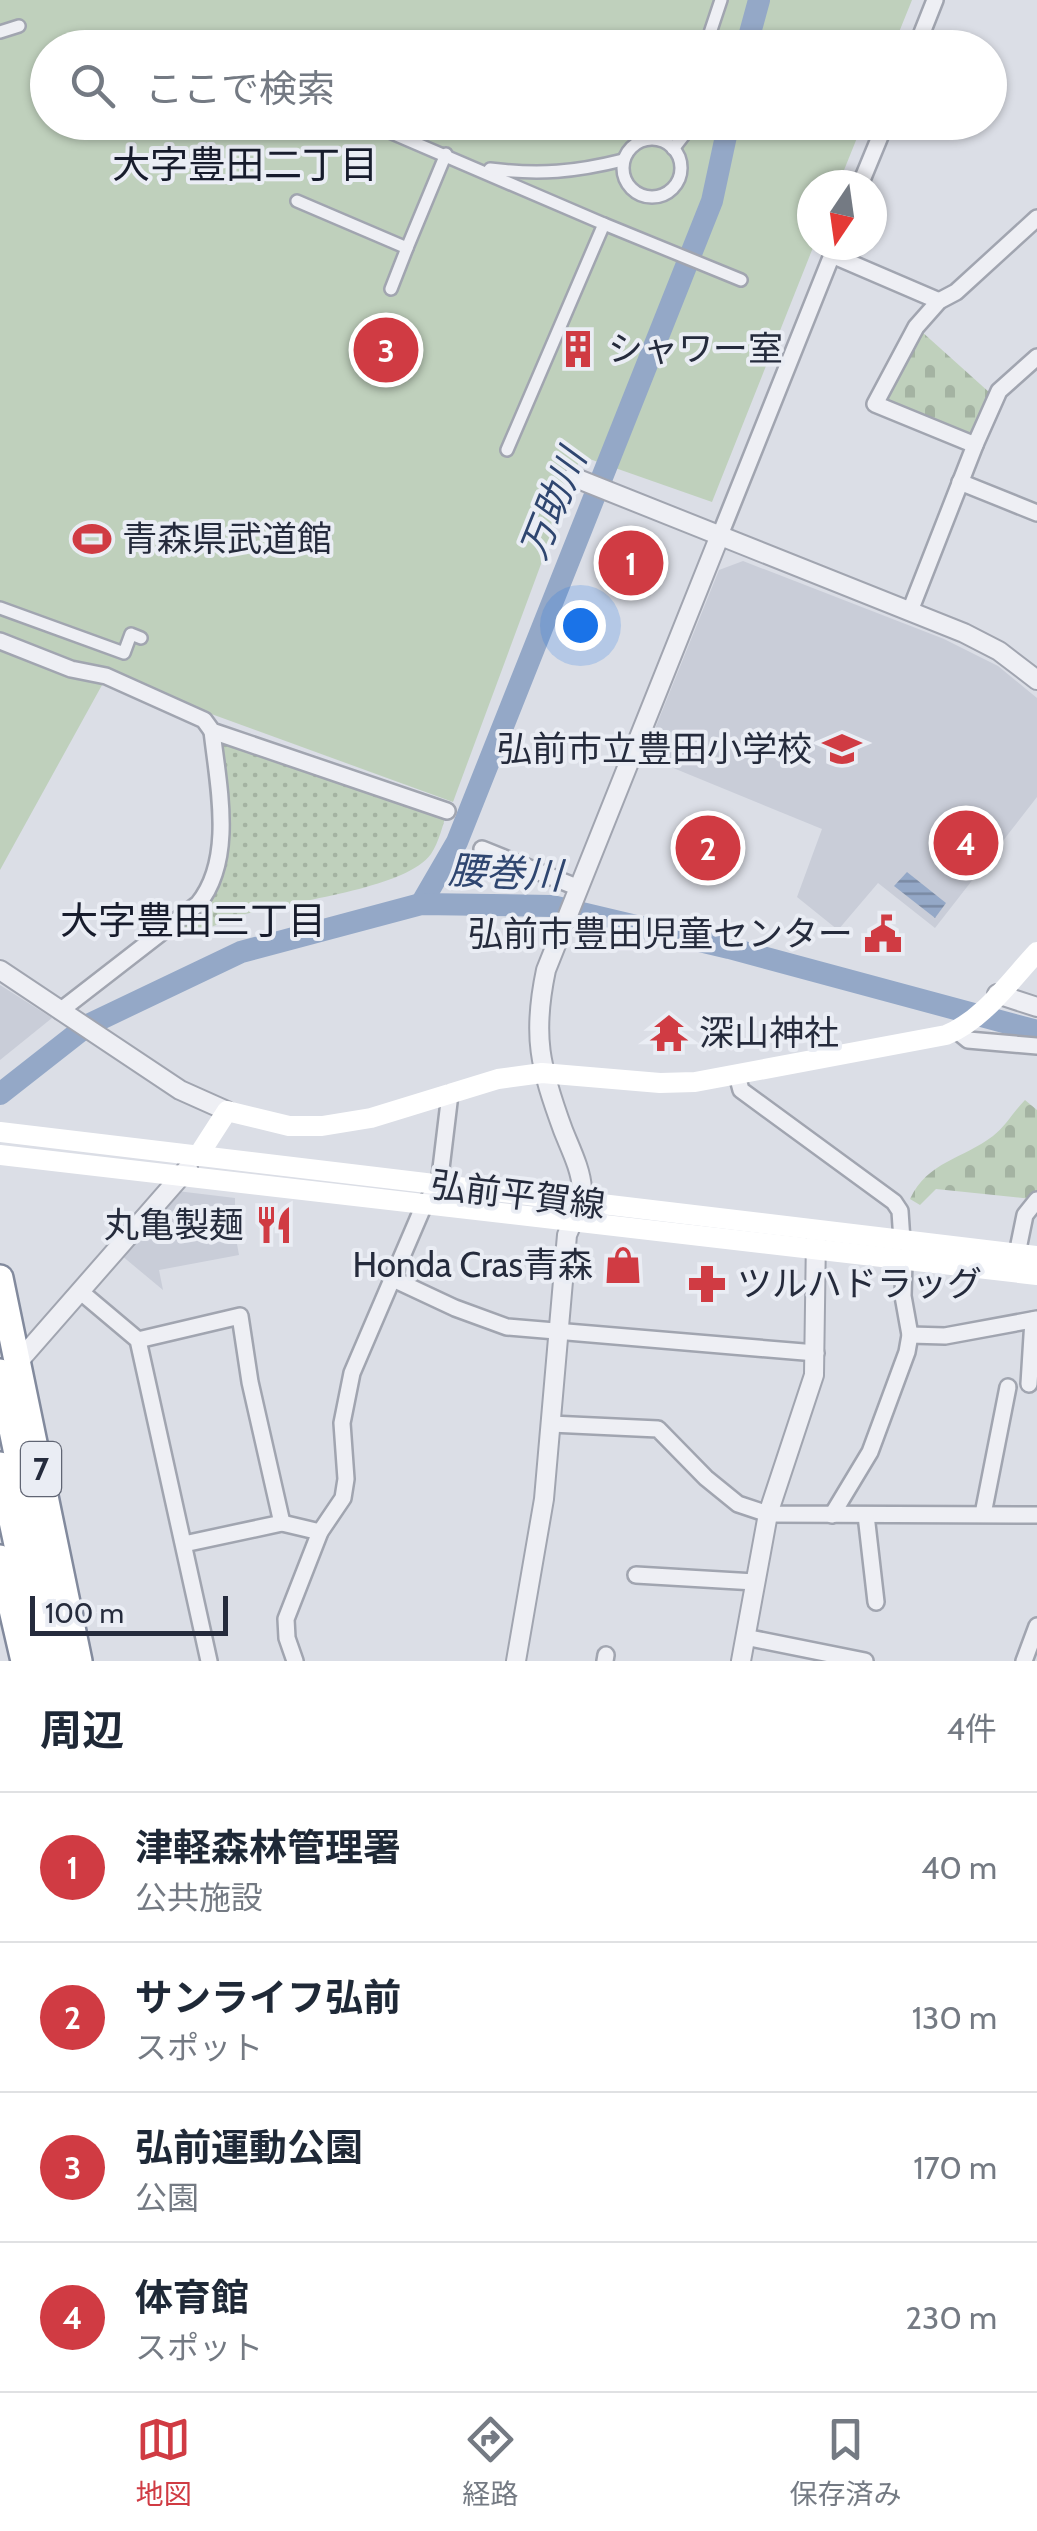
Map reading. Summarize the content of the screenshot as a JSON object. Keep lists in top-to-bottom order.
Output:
{
  "streets": {
    "highway": ["7"],
    "main road": ["弘前平賀線"]
  },
  "districts": ["大字豊田二丁目", "大字豊田三丁目"],
  "water": ["万助川", "腰巻川"],
  "places": {
    "building": ["シャワー室"],
    "sports": ["青森県武道館"],
    "school or university": ["弘前市立豊田小学校"],
    "public building": ["弘前市豊田児童センター"],
    "temple": ["深山神社"],
    "restaurant": ["丸亀製麺"],
    "shop": ["Honda Cras青森"],
    "pharmacy": ["ツルハドラッグ"]
  },
  "scale_bar": "100 m",
  "north": "bottom",
  "page": {
    "search": "ここで検索",
    "pins": [
      "3",
      "1",
      "4",
      "2"
    ],
    "scale": "100 m",
    "heading": ["周辺", "4件"],
    "list": [
      {
        "mark": "1",
        "name": "津軽森林管理署",
        "note": "公共施設",
        "value": "40 m"
      },
      {
        "mark": "2",
        "name": "サンライフ弘前",
        "note": "スポット",
        "value": "130 m"
      },
      {
        "mark": "3",
        "name": "弘前運動公園",
        "note": "公園",
        "value": "170 m"
      },
      {
        "mark": "4",
        "name": "体育館",
        "note": "スポット",
        "value": "230 m"
      }
    ],
    "nav": ["地図", "経路", "保存済み"]
  }
}
